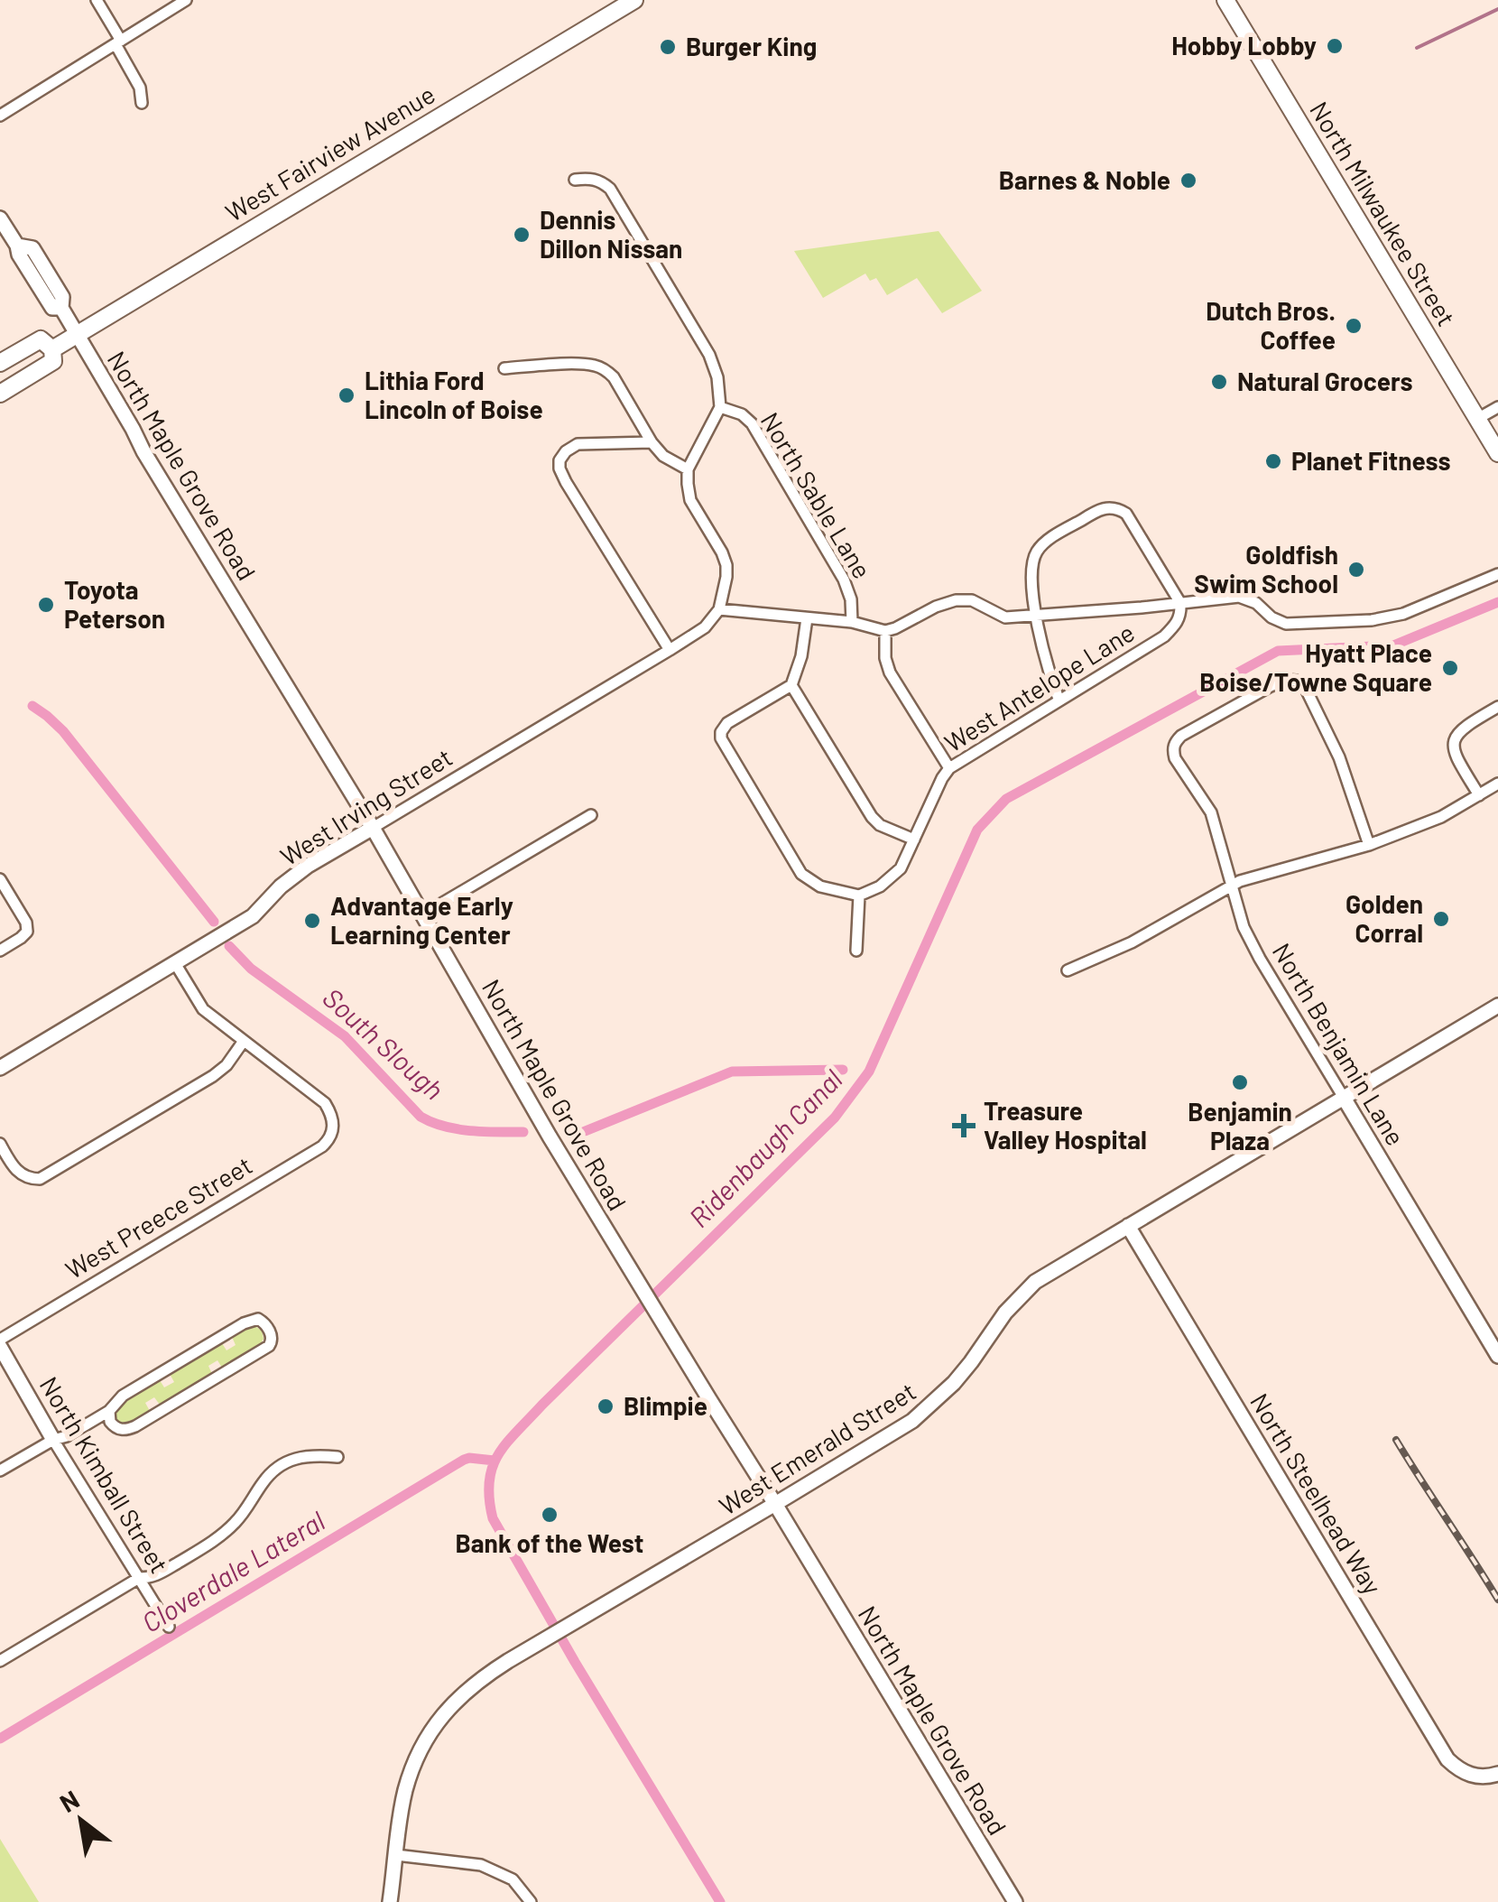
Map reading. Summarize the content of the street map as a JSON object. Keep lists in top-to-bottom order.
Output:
{
  "streets": {
    "main road": [
      "West Fairview Avenue",
      "North Milwaukee Street",
      "North Maple Grove Road",
      "West Irving Street",
      "North Benjamin Lane",
      "West Emerald Street",
      "North Kimball Street",
      "North Steelhead Way"
    ],
    "street": ["North Sable Lane", "West Antelope Lane", "West Preece Street"]
  },
  "crossings": [
    ["West Fairview Avenue", "North Maple Grove Road"],
    ["North Maple Grove Road", "West Irving Street"],
    ["North Maple Grove Road", "West Emerald Street"],
    ["North Benjamin Lane", "West Emerald Street"],
    ["West Emerald Street", "North Steelhead Way"]
  ],
  "water": ["South Slough", "Ridenbaugh Canal", "Cloverdale Lateral"],
  "places": {
    "other": [
      "Hobby Lobby",
      "Burger King",
      "Barnes & Noble",
      "Dennis Dillon Nissan",
      "Dutch Bros. Coffee",
      "Natural Grocers",
      "Lithia Ford Lincoln of Boise",
      "Planet Fitness",
      "Goldfish Swim School",
      "Toyota Peterson",
      "Hyatt Place Boise/Towne Square",
      "Golden Corral",
      "Advantage Early Learning Center",
      "Benjamin Plaza",
      "Blimpie",
      "Bank of the West"
    ],
    "health": ["Treasure Valley Hospital"]
  },
  "north": "top left"
}
